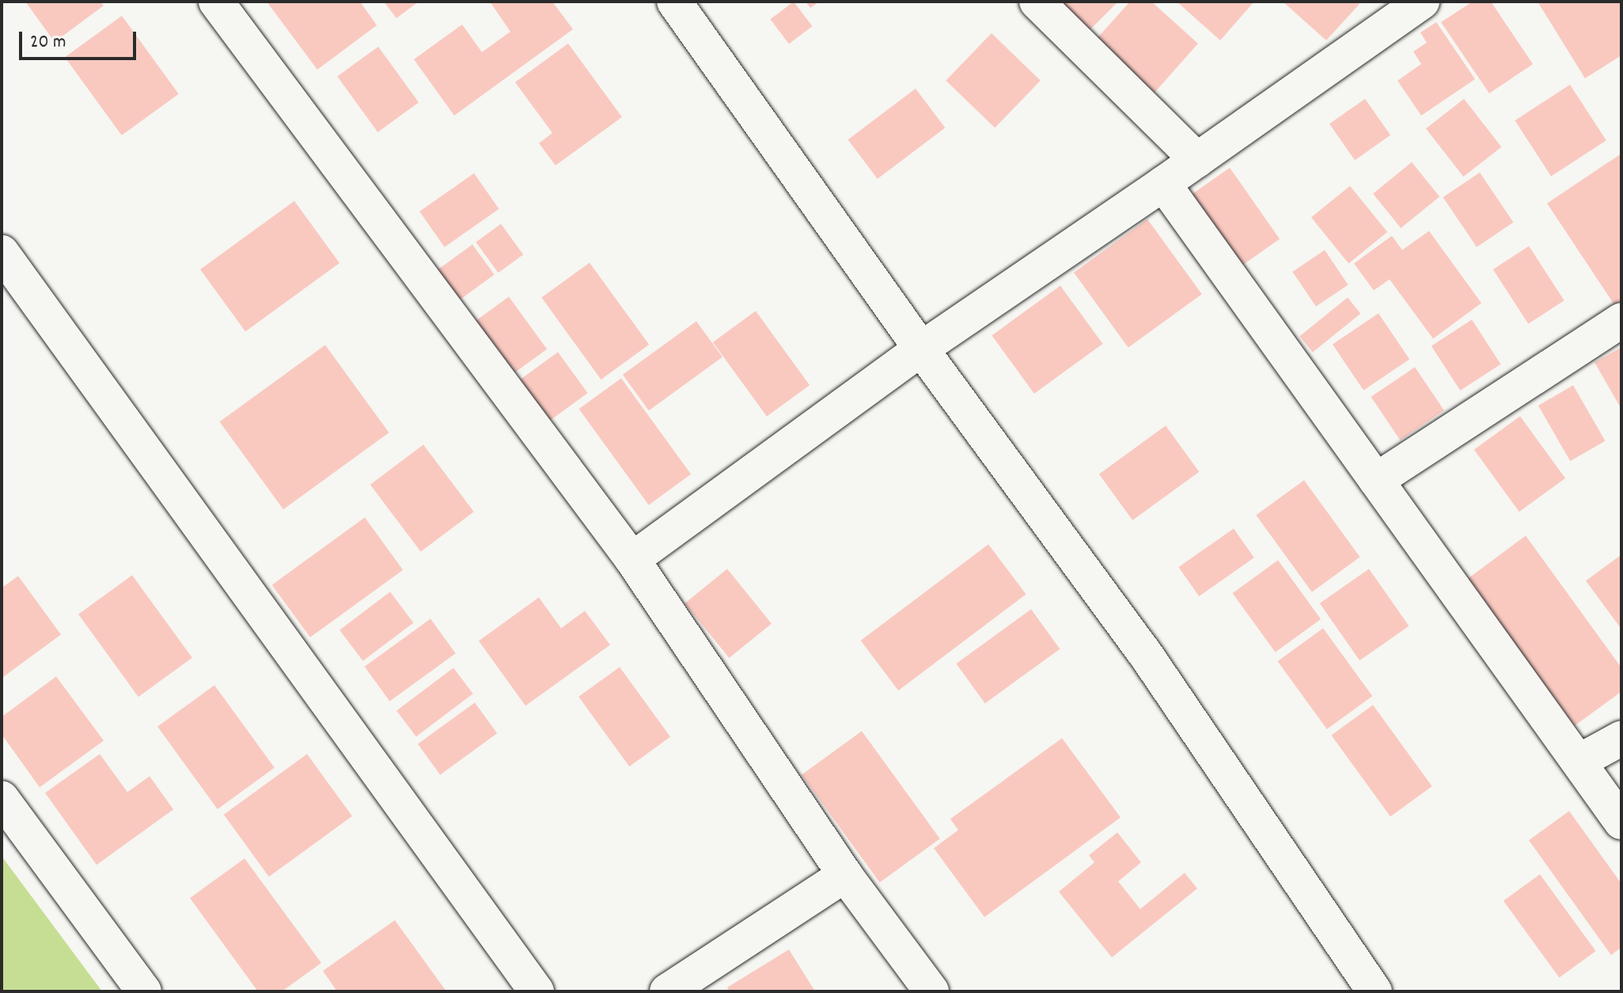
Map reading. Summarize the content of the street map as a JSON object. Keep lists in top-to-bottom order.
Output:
{
  "scale_bar": "20 m"
}
